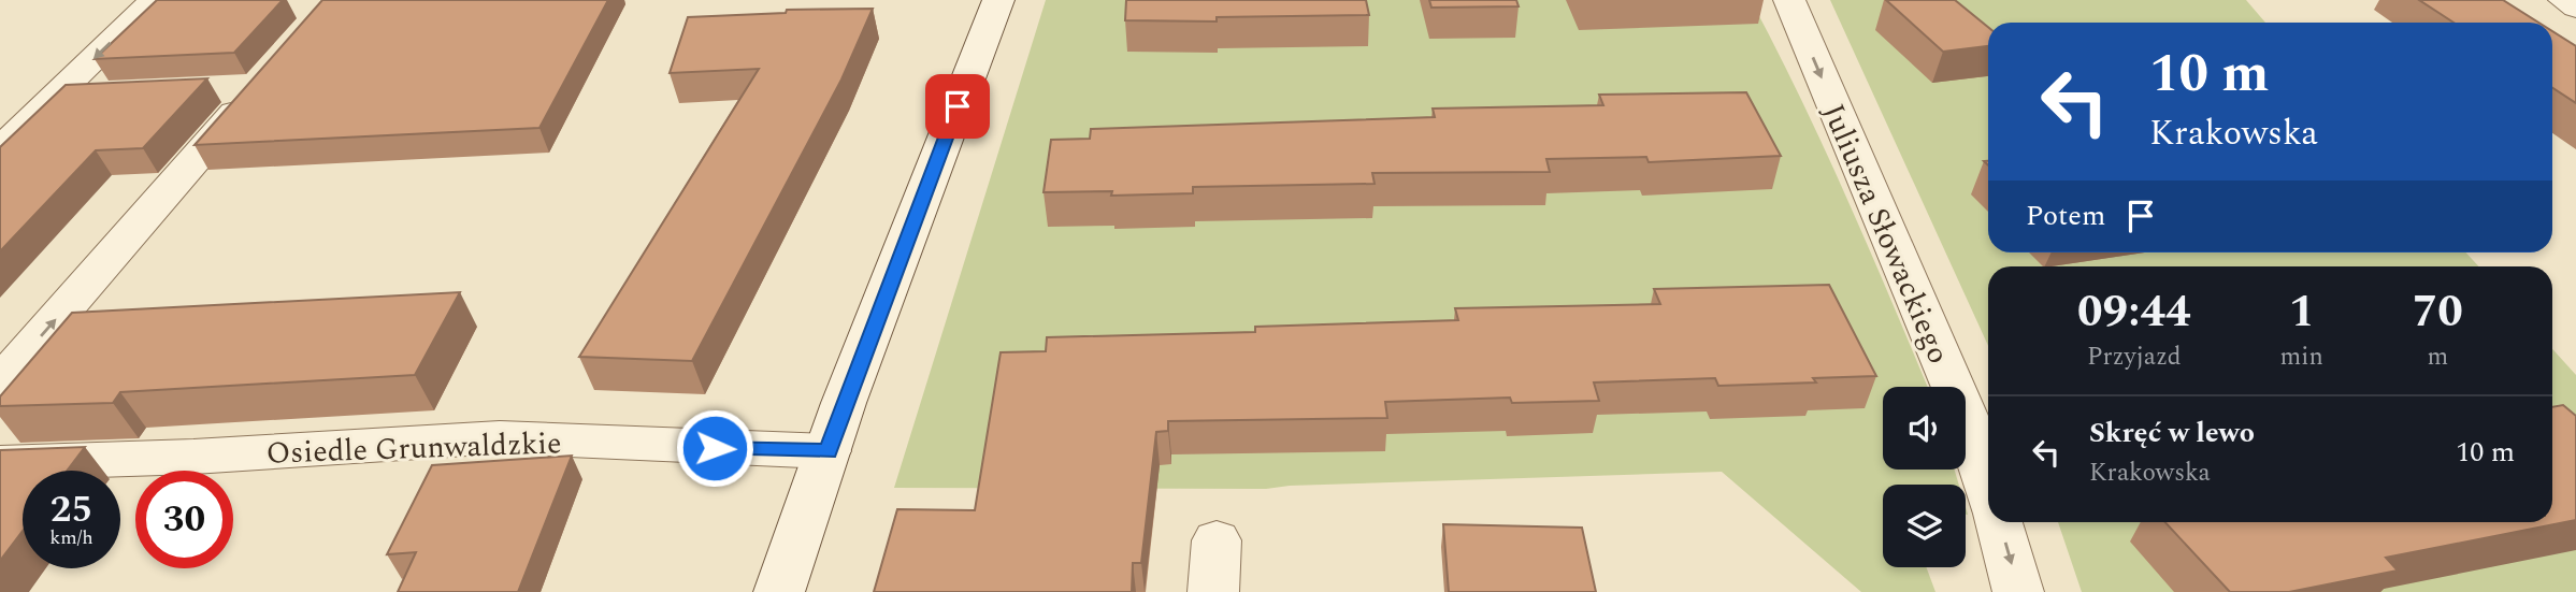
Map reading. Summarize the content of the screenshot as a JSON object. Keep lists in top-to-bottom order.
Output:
{
  "streets": {
    "street": ["Juliusza Słowackiego", "Osiedle Grunwaldzkie"]
  },
  "one_way": ["Juliusza Słowackiego"],
  "page": {
    "turn": ["10 m", "Krakowska"],
    "then": "Potem",
    "eta": [
      "09:44",
      "Przyjazd",
      "1",
      "min",
      "70",
      "m"
    ],
    "list": [
      {
        "name": "Skręć w lewo",
        "note": "Krakowska",
        "value": "10 m"
      }
    ],
    "speed": "25 km/h",
    "limit": "30"
  }
}
